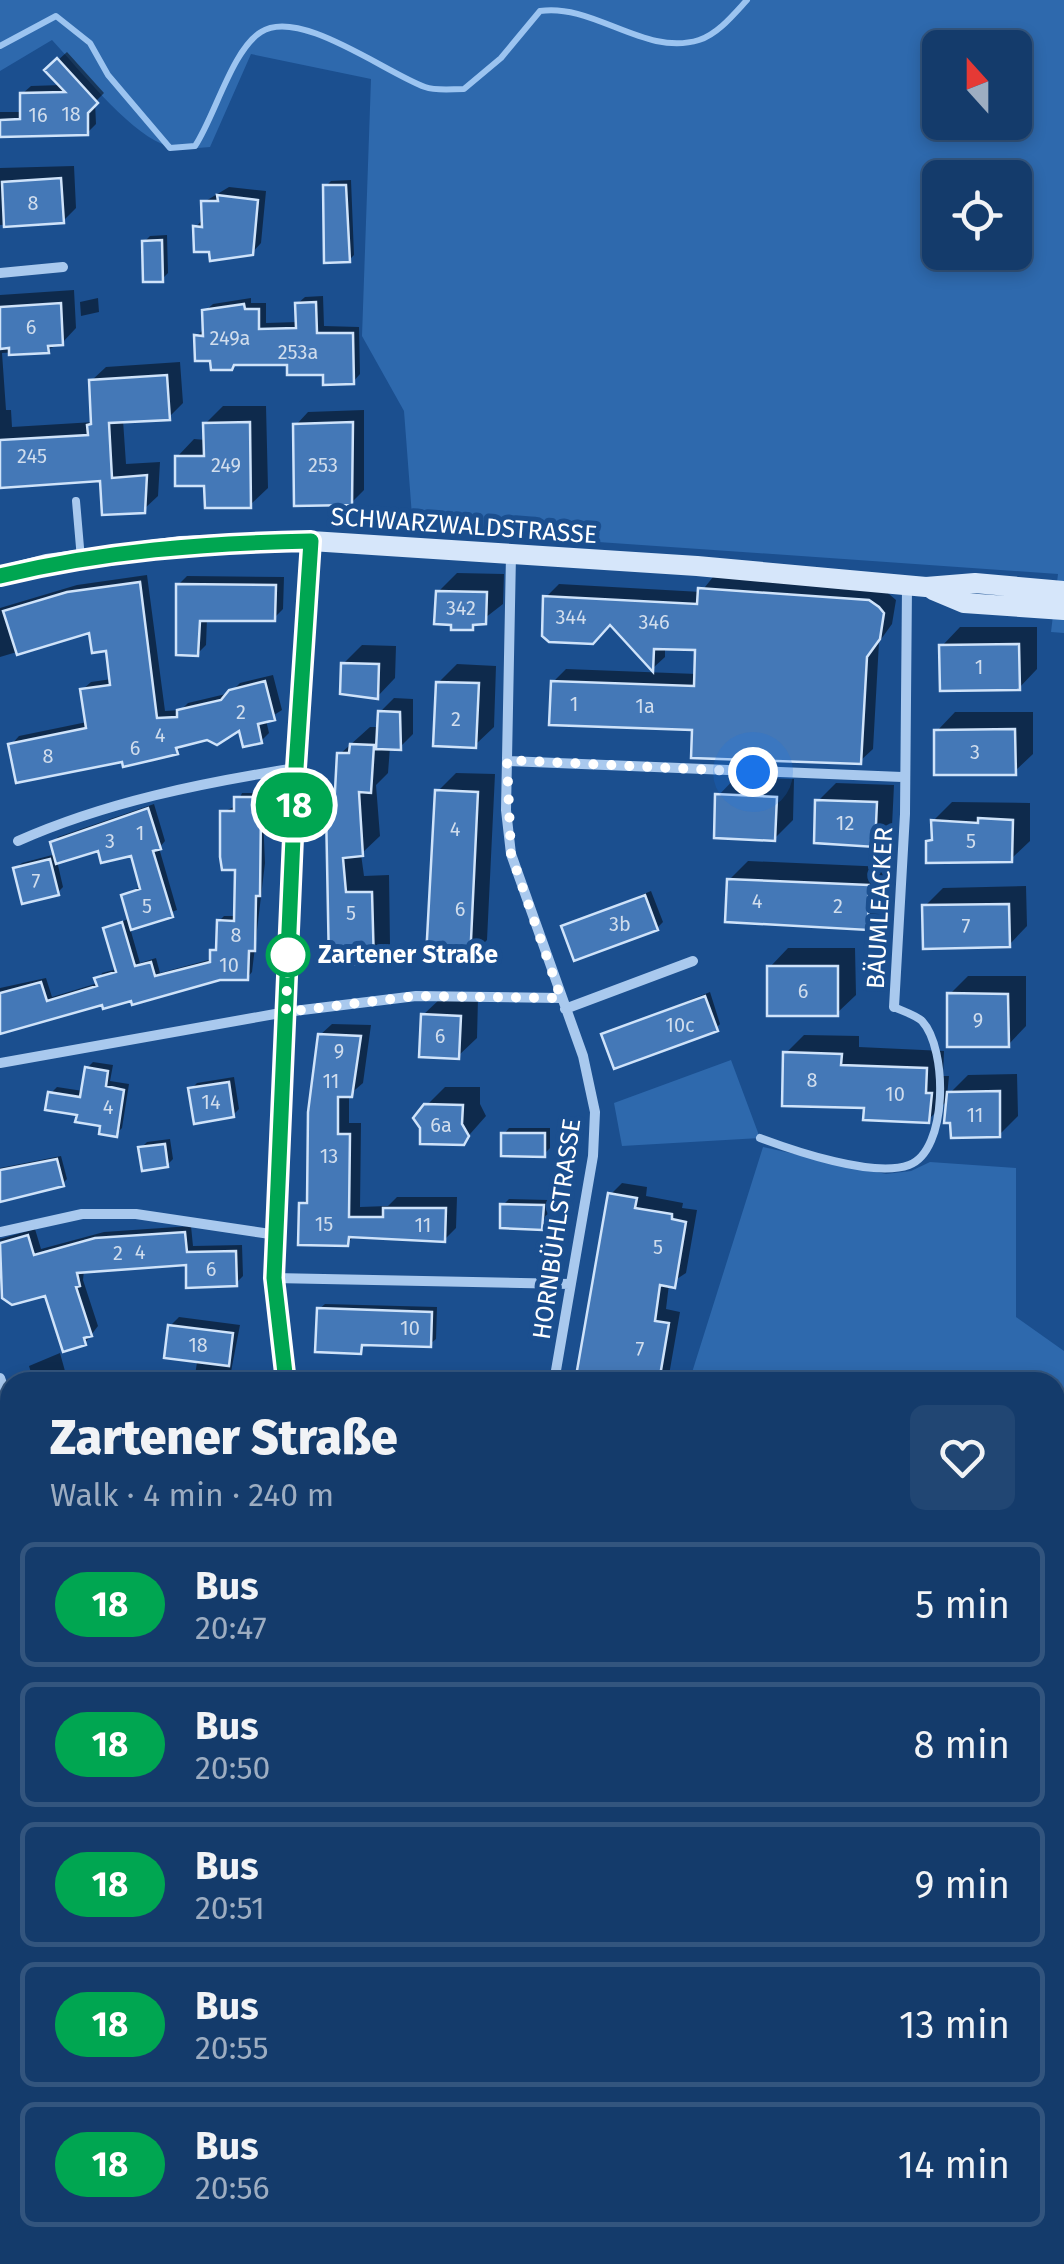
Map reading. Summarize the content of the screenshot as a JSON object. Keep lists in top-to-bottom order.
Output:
{
  "streets": {
    "main road": ["SCHWARZWALDSTRASSE"],
    "street": ["BÄUMLEACKER", "HORNBÜHLSTRASSE"]
  },
  "crossings": [
    ["SCHWARZWALDSTRASSE", "BÄUMLEACKER"],
    ["SCHWARZWALDSTRASSE", "HORNBÜHLSTRASSE"]
  ],
  "places": ["Zartener Straße"],
  "lines": ["bus line 18"],
  "house_numbers": [
    "18",
    "16",
    "8",
    "6",
    "249a",
    "253a",
    "245",
    "249",
    "253",
    "342",
    "344",
    "346",
    "1",
    "1",
    "1a",
    "2",
    "2",
    "4",
    "6",
    "3",
    "8",
    "12",
    "4",
    "1",
    "3",
    "5",
    "7",
    "4",
    "5",
    "2",
    "6",
    "5",
    "3b",
    "7",
    "8",
    "10",
    "6",
    "9",
    "10c",
    "6",
    "9",
    "8",
    "11",
    "10",
    "14",
    "4",
    "11",
    "6a",
    "13",
    "15",
    "11",
    "5",
    "4",
    "2",
    "6",
    "10",
    "18",
    "7"
  ],
  "north": "top",
  "page": {
    "on_map": "18",
    "heading": ["Zartener Straße", "Walk · 4 min · 240 m"],
    "list": [
      {
        "mark": "18",
        "name": "Bus",
        "note": "20:47",
        "value": "5 min"
      },
      {
        "mark": "18",
        "name": "Bus",
        "note": "20:50",
        "value": "8 min"
      },
      {
        "mark": "18",
        "name": "Bus",
        "note": "20:51",
        "value": "9 min"
      },
      {
        "mark": "18",
        "name": "Bus",
        "note": "20:55",
        "value": "13 min"
      },
      {
        "mark": "18",
        "name": "Bus",
        "note": "20:56",
        "value": "14 min"
      }
    ]
  }
}
